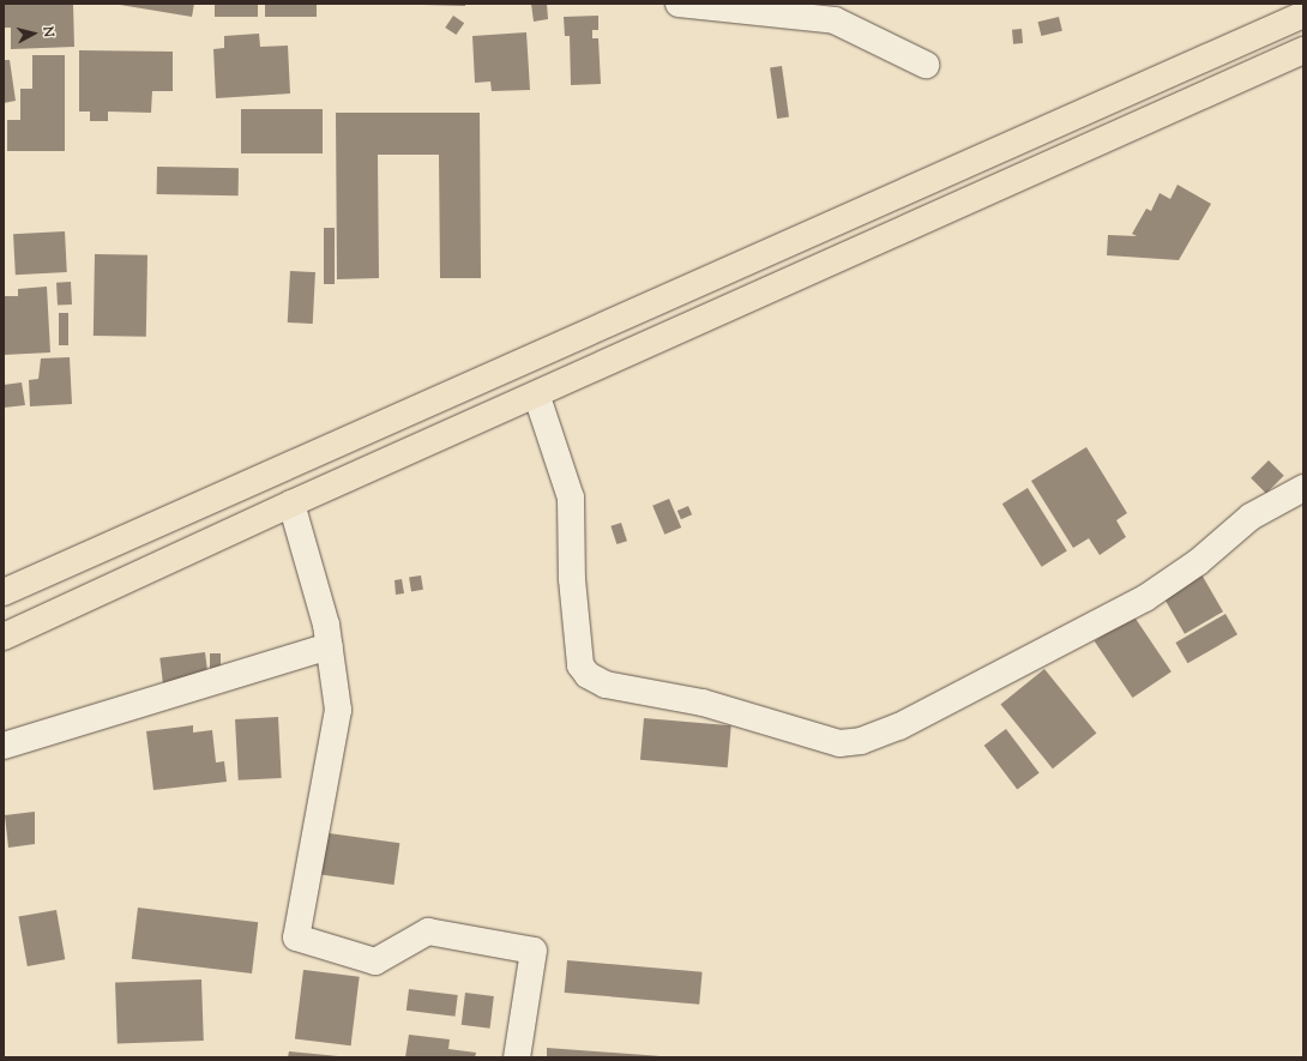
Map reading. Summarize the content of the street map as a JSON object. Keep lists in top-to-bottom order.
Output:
{
  "north": "right"
}
